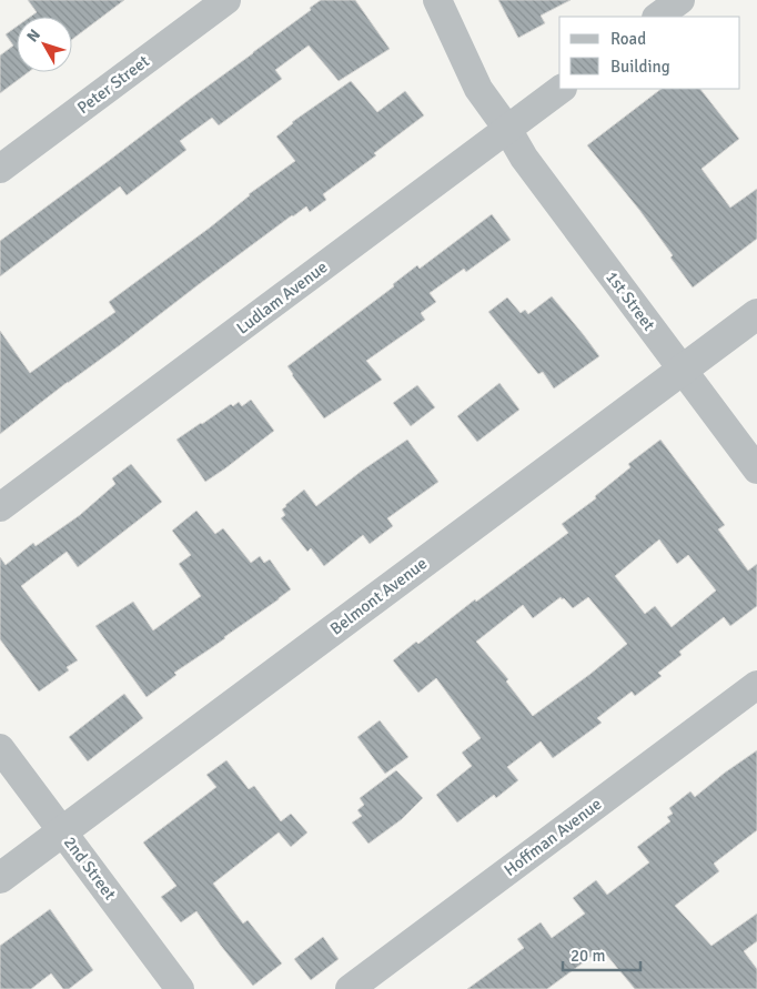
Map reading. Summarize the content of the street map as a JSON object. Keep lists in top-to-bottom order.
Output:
{
  "streets": {
    "street": [
      "Peter Street",
      "Ludlam Avenue",
      "1st Street",
      "Belmont Avenue",
      "Hoffman Avenue",
      "2nd Street"
    ]
  },
  "crossings": [
    ["Ludlam Avenue", "1st Street"],
    ["1st Street", "Belmont Avenue"],
    ["Belmont Avenue", "2nd Street"]
  ],
  "legend": ["Road", "Building"],
  "scale_bar": "20 m",
  "north": "top left"
}
